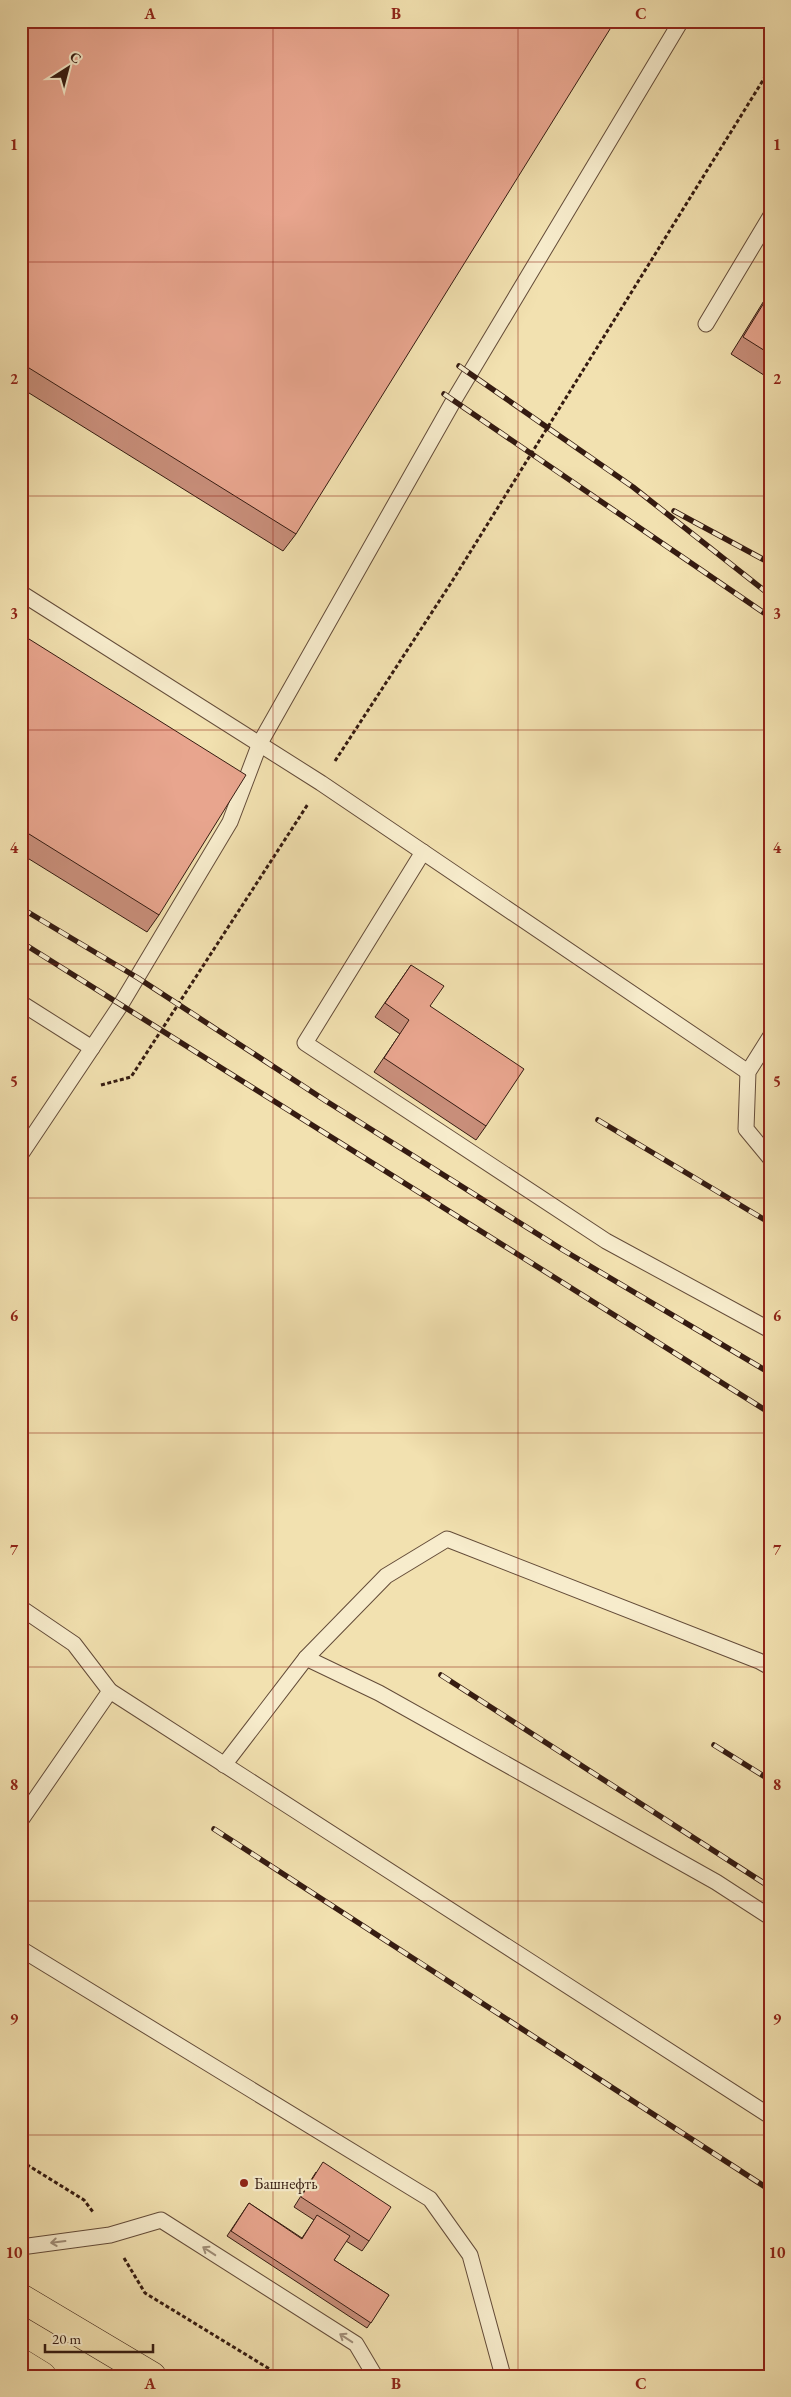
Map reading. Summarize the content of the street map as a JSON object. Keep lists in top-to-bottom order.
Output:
{
  "places": ["Башнефть"],
  "scale_bar": "20 m",
  "north": "top right",
  "grid": {
    "columns": ["A", "B", "C"],
    "rows": [
      "1",
      "2",
      "3",
      "4",
      "5",
      "6",
      "7",
      "8",
      "9",
      "10"
    ]
  }
}
